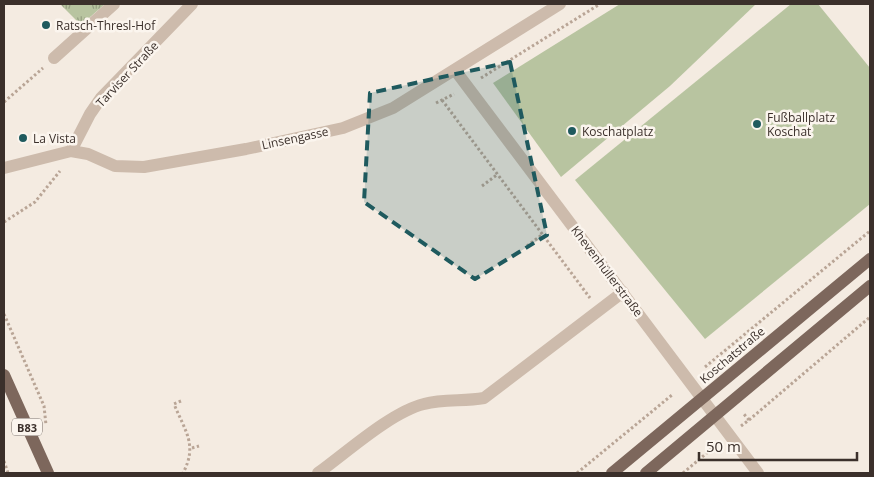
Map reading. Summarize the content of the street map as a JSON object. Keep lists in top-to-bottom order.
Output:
{
  "streets": {
    "main road": ["Koschatstraße", "B83"],
    "street": ["Tarviser Straße", "Linsengasse", "Khevenhüllerstraße"]
  },
  "crossings": [
    ["Tarviser Straße", "Linsengasse"],
    ["Linsengasse", "Khevenhüllerstraße"],
    ["Khevenhüllerstraße", "Koschatstraße"]
  ],
  "places": [
    "Ratsch-Thresl-Hof",
    "Fußballplatz Koschat",
    "Koschatplatz",
    "La Vista"
  ],
  "scale_bar": "50 m"
}
